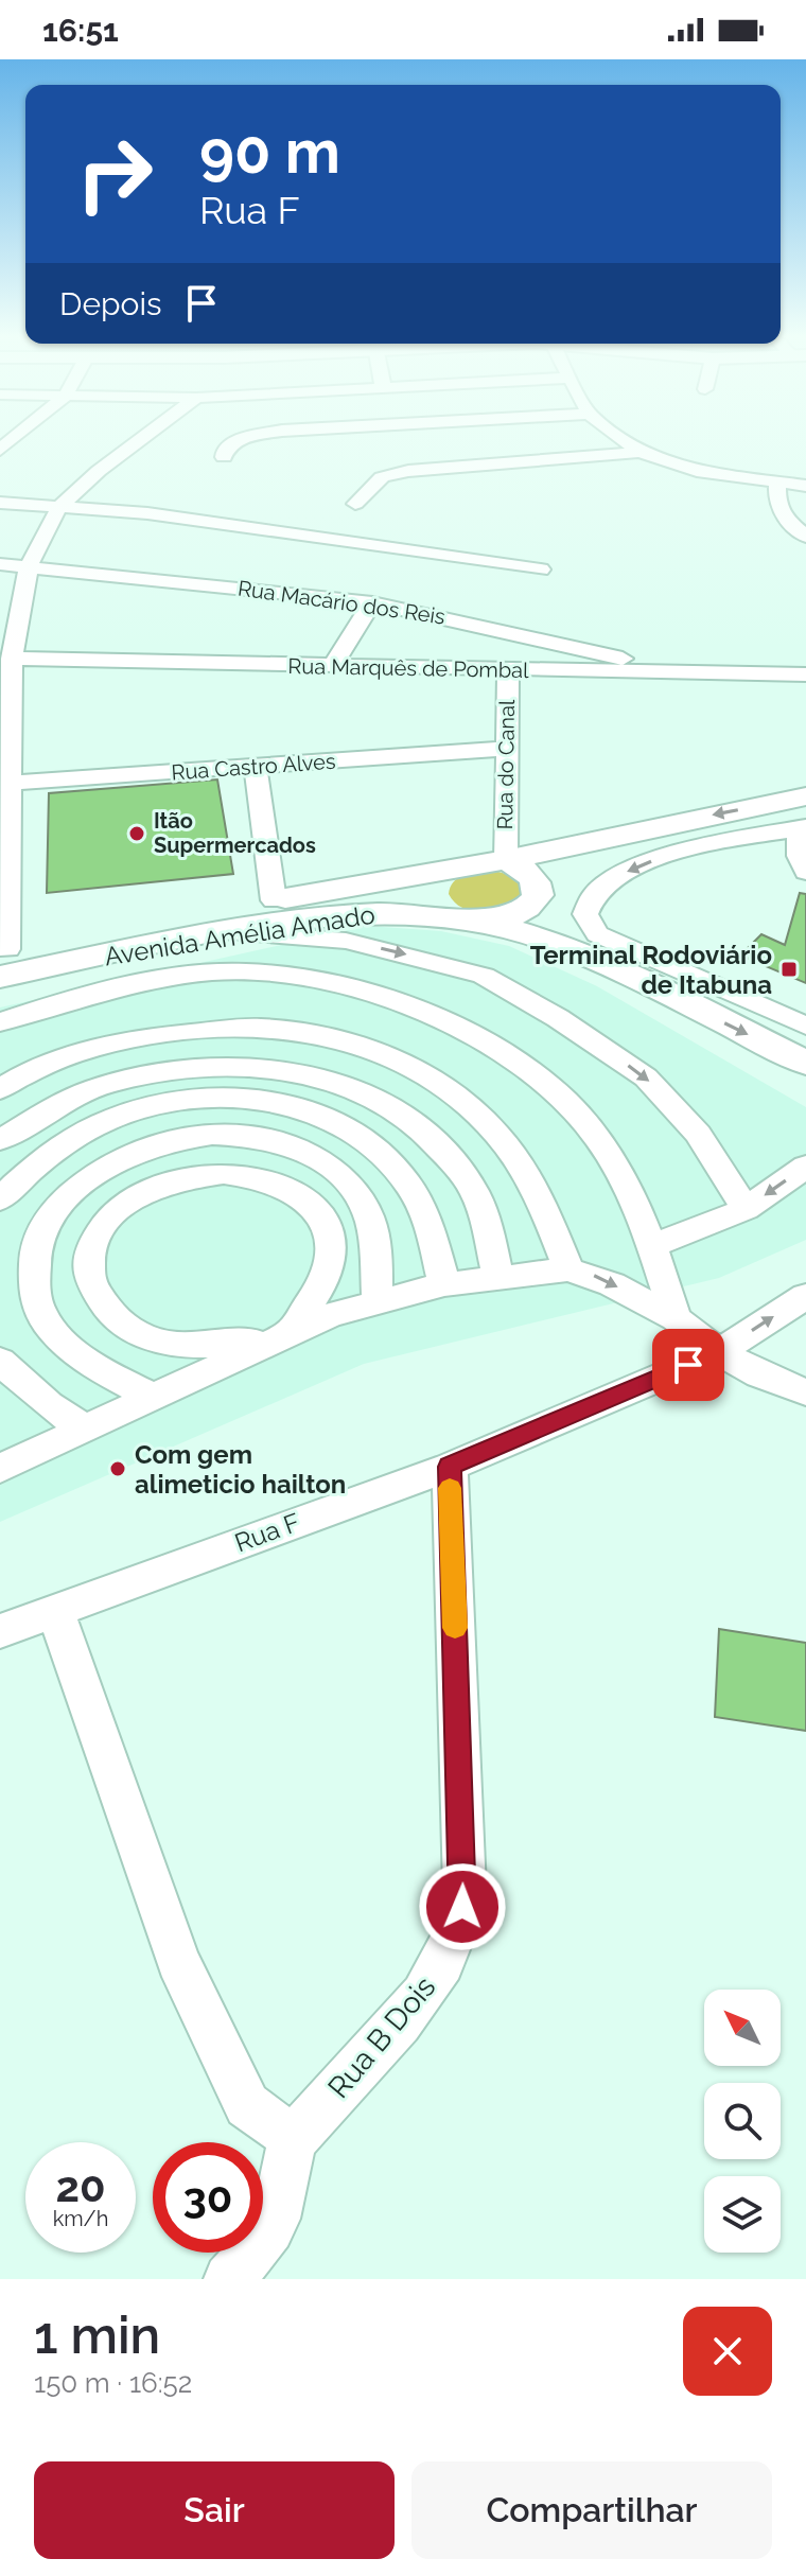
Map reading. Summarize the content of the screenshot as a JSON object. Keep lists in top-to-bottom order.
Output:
{
  "streets": {
    "main road": ["Avenida Amélia Amado"],
    "street": [
      "Rua Macário dos Reis",
      "Rua Marquês de Pombal",
      "Rua do Canal",
      "Rua Castro Alves",
      "Rua F",
      "Rua B Dois"
    ]
  },
  "crossings": [
    ["Rua Macário dos Reis", "Rua Marquês de Pombal"],
    ["Rua Marquês de Pombal", "Rua do Canal"],
    ["Rua do Canal", "Rua Castro Alves"],
    ["Rua do Canal", "Avenida Amélia Amado"],
    ["Rua F", "Rua B Dois"]
  ],
  "places": {
    "other": ["Itão Supermercados", "Com gem alimeticio hailton"],
    "transit": ["Terminal Rodoviário de Itabuna"]
  },
  "north": "top left",
  "page": {
    "status": "16:51",
    "turn": ["90 m", "Rua F"],
    "then": "Depois",
    "speed": "20 km/h",
    "limit": "30",
    "heading": ["1 min", "150 m · 16:52"],
    "buttons": ["Sair", "Compartilhar"]
  }
}
